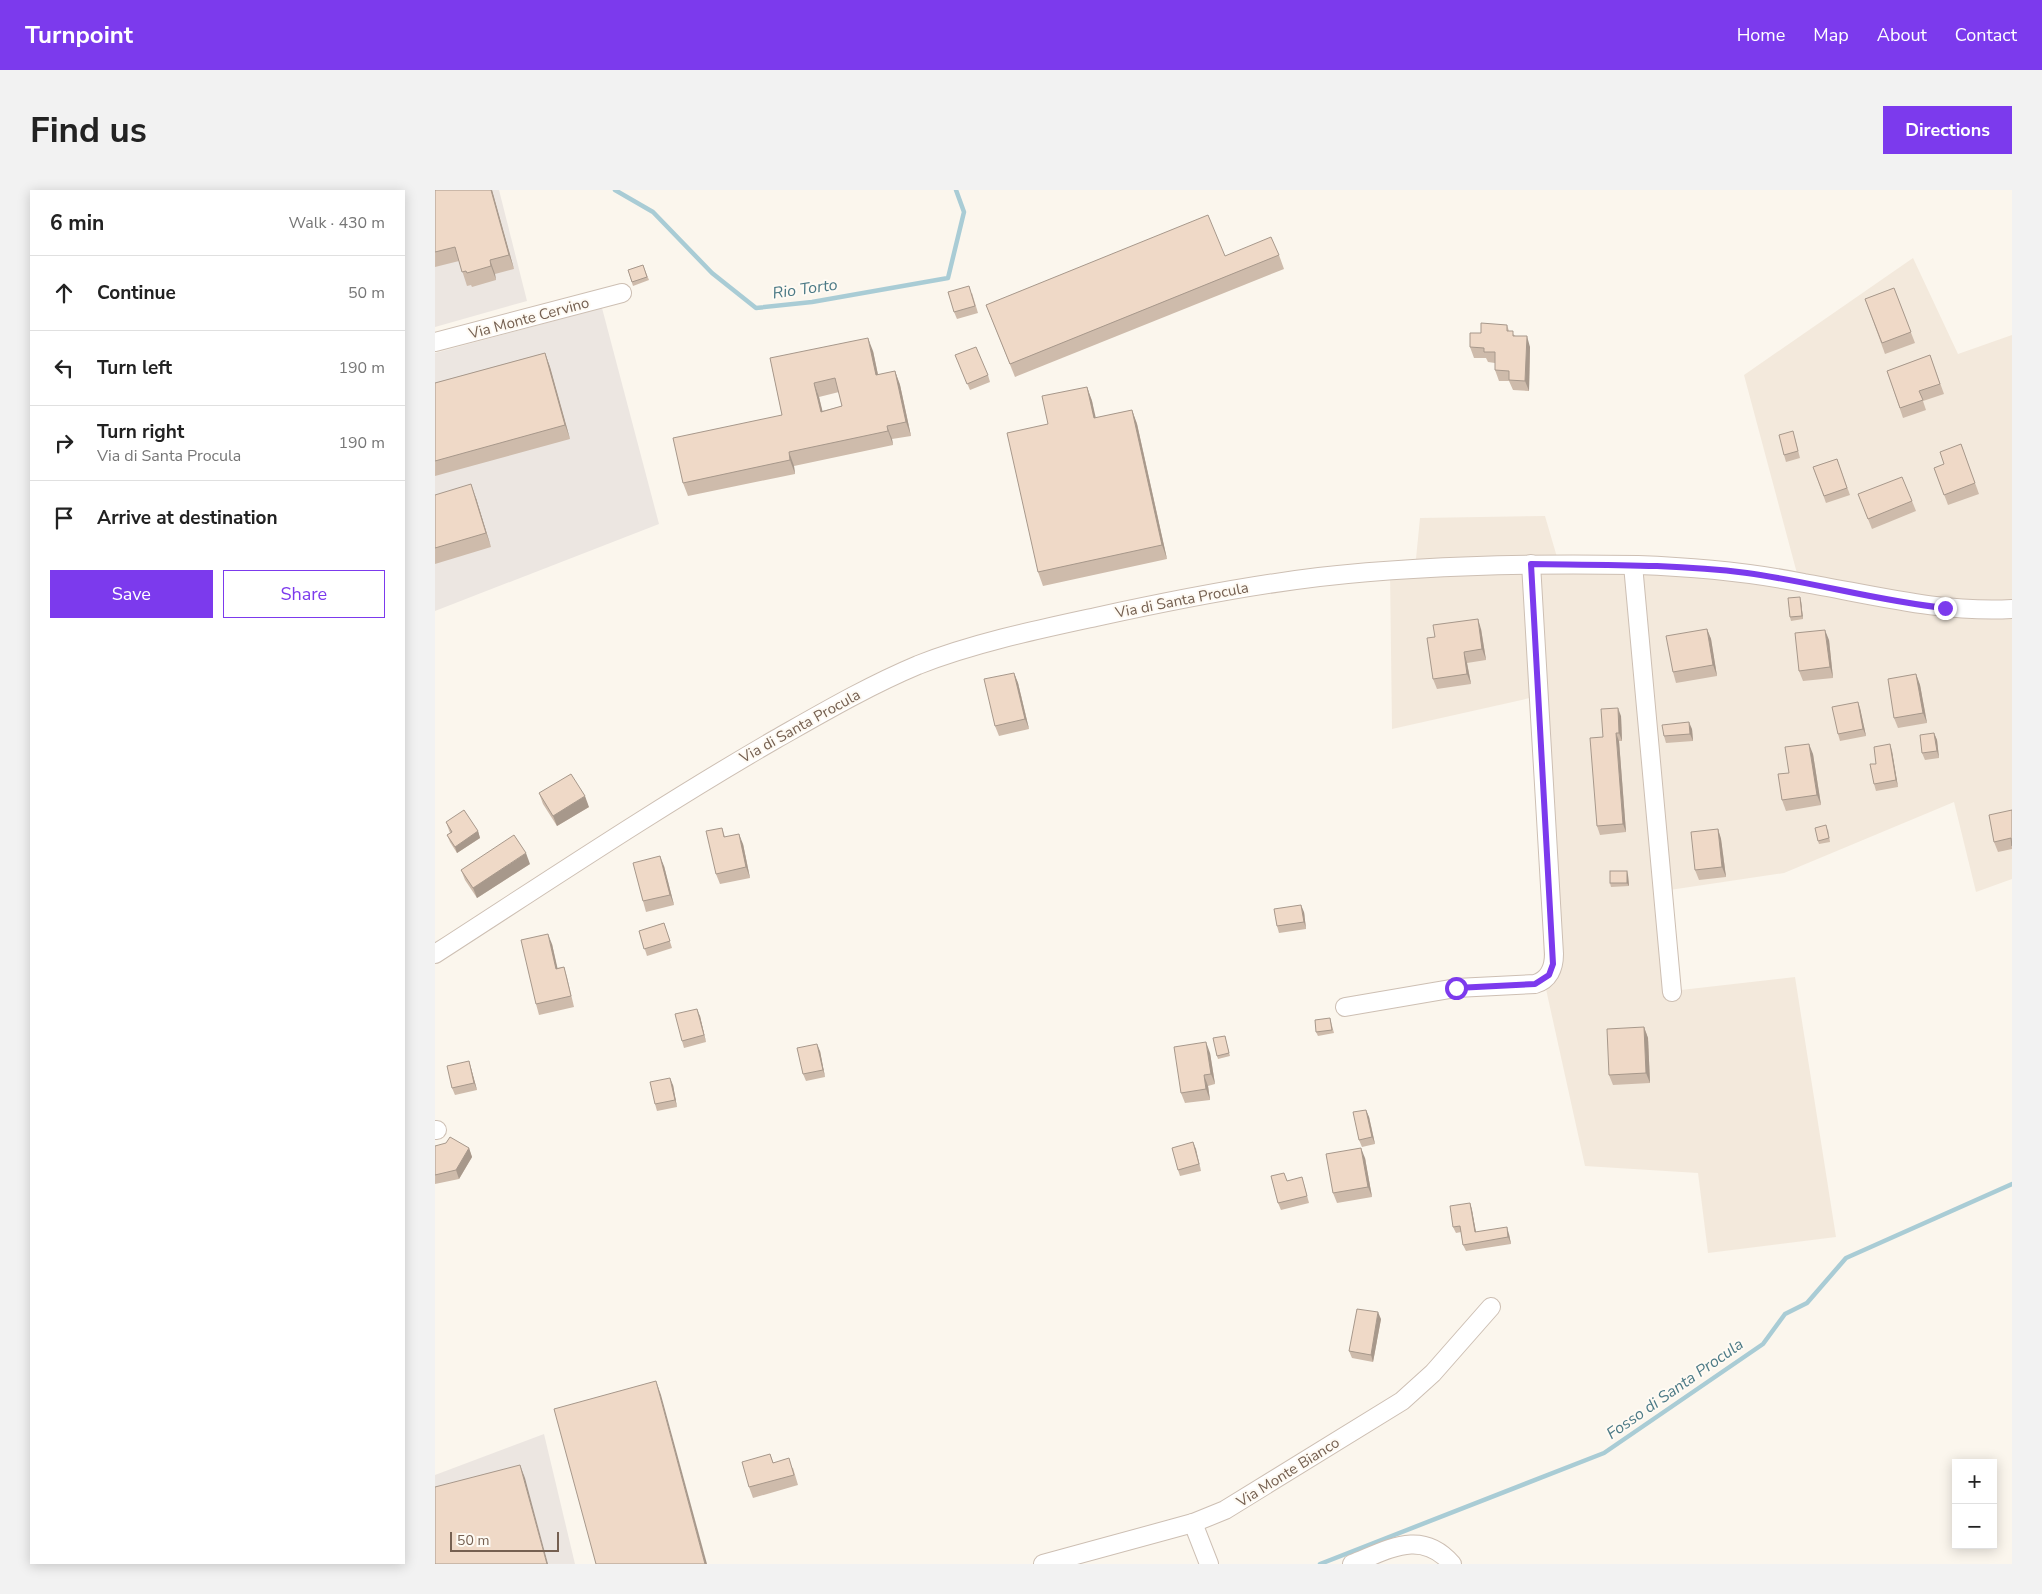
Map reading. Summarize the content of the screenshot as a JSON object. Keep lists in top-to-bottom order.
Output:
{
  "streets": {
    "street": ["Via Monte Cervino", "Via di Santa Procula", "Via Monte Bianco"]
  },
  "water": ["Rio Torto", "Fosso di Santa Procula"],
  "scale_bar": "50 m",
  "page": {
    "header": "Turnpoint",
    "nav": [
      "Home",
      "Map",
      "About",
      "Contact"
    ],
    "buttons": [
      "Directions",
      ["Save", "Share"]
    ],
    "title": "Find us",
    "heading": ["6 min", "Walk · 430 m"],
    "list": [
      ["Continue", "50 m"],
      ["Turn left", "190 m"],
      ["Turn right", "Via di Santa Procula", "190 m"],
      "Arrive at destination"
    ],
    "map_buttons": ["+", "−"],
    "scale": "50 m"
  }
}
